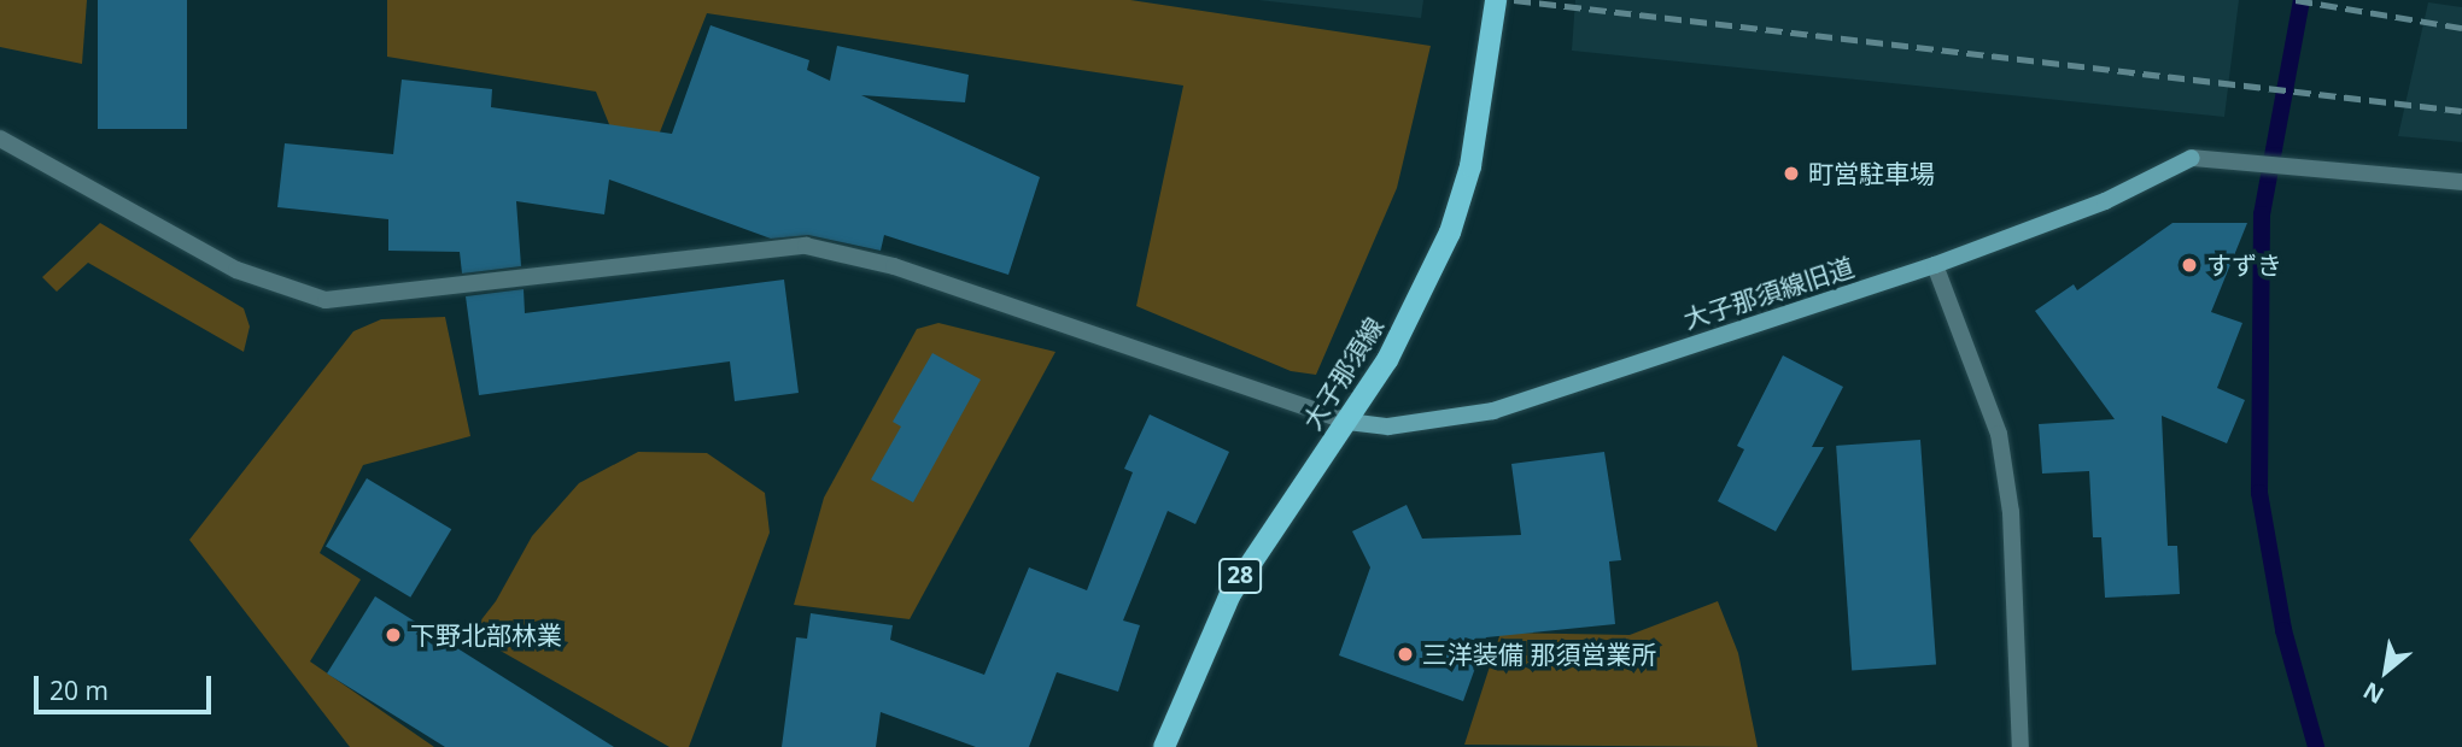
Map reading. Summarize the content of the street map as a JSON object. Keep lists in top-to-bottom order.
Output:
{
  "streets": {
    "main road": ["大子那須線", "28"],
    "street": ["大子那須線旧道"]
  },
  "crossings": [
    ["大子那須線旧道", "大子那須線"]
  ],
  "places": [
    "町営駐車場",
    "すずき",
    "下野北部林業",
    "三洋装備 那須営業所"
  ],
  "scale_bar": "20 m",
  "north": "bottom left"
}
